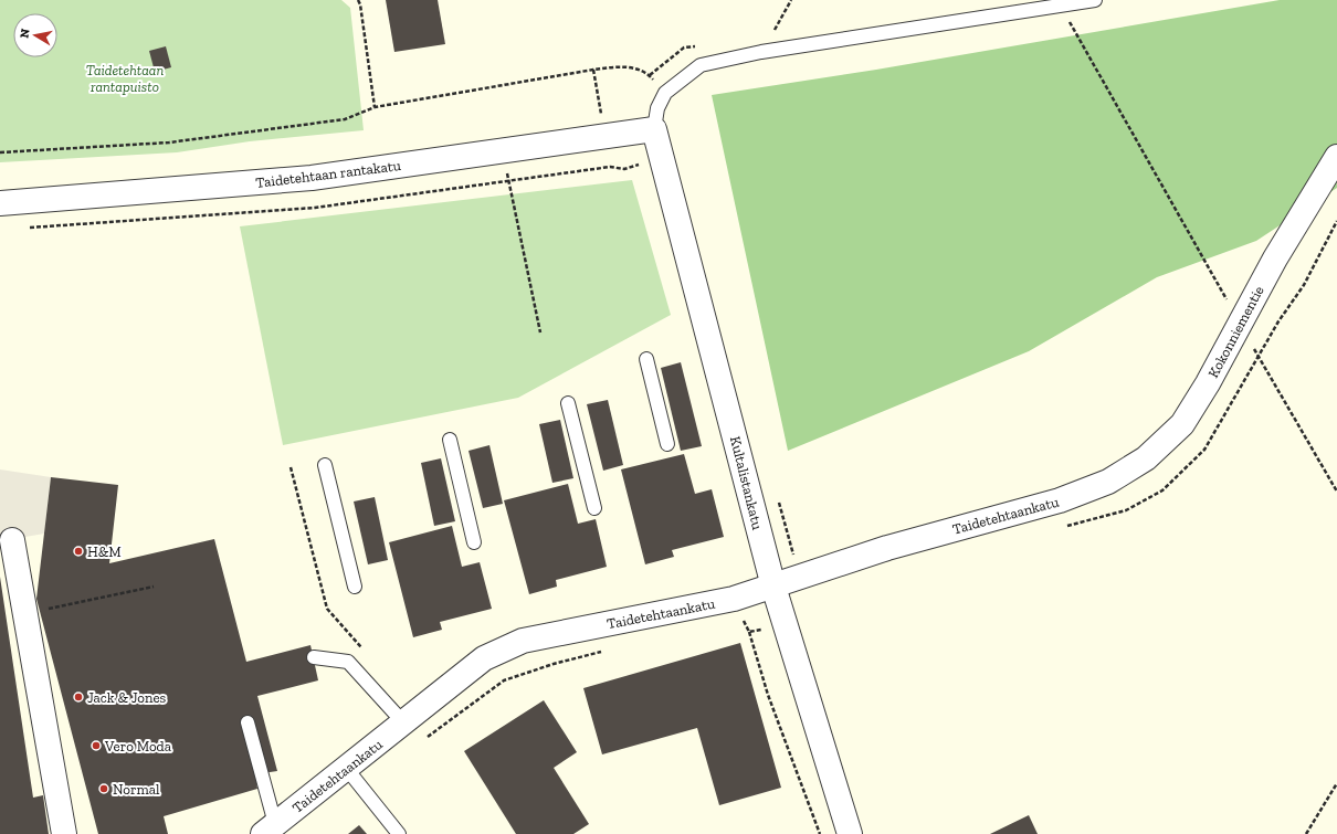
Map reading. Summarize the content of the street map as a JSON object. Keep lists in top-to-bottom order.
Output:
{
  "streets": {
    "street": [
      "Taidetehtaan rantakatu",
      "Kokonniementie",
      "Kultalistankatu",
      "Taidetehtaankatu"
    ]
  },
  "crossings": [
    ["Taidetehtaan rantakatu", "Kultalistankatu"],
    ["Kokonniementie", "Taidetehtaankatu"],
    ["Kultalistankatu", "Taidetehtaankatu"]
  ],
  "parks": ["Taidetehtaan rantapuisto"],
  "places": [
    "H&M",
    "Jack & Jones",
    "Vero Moda",
    "Normal"
  ],
  "north": "left"
}
